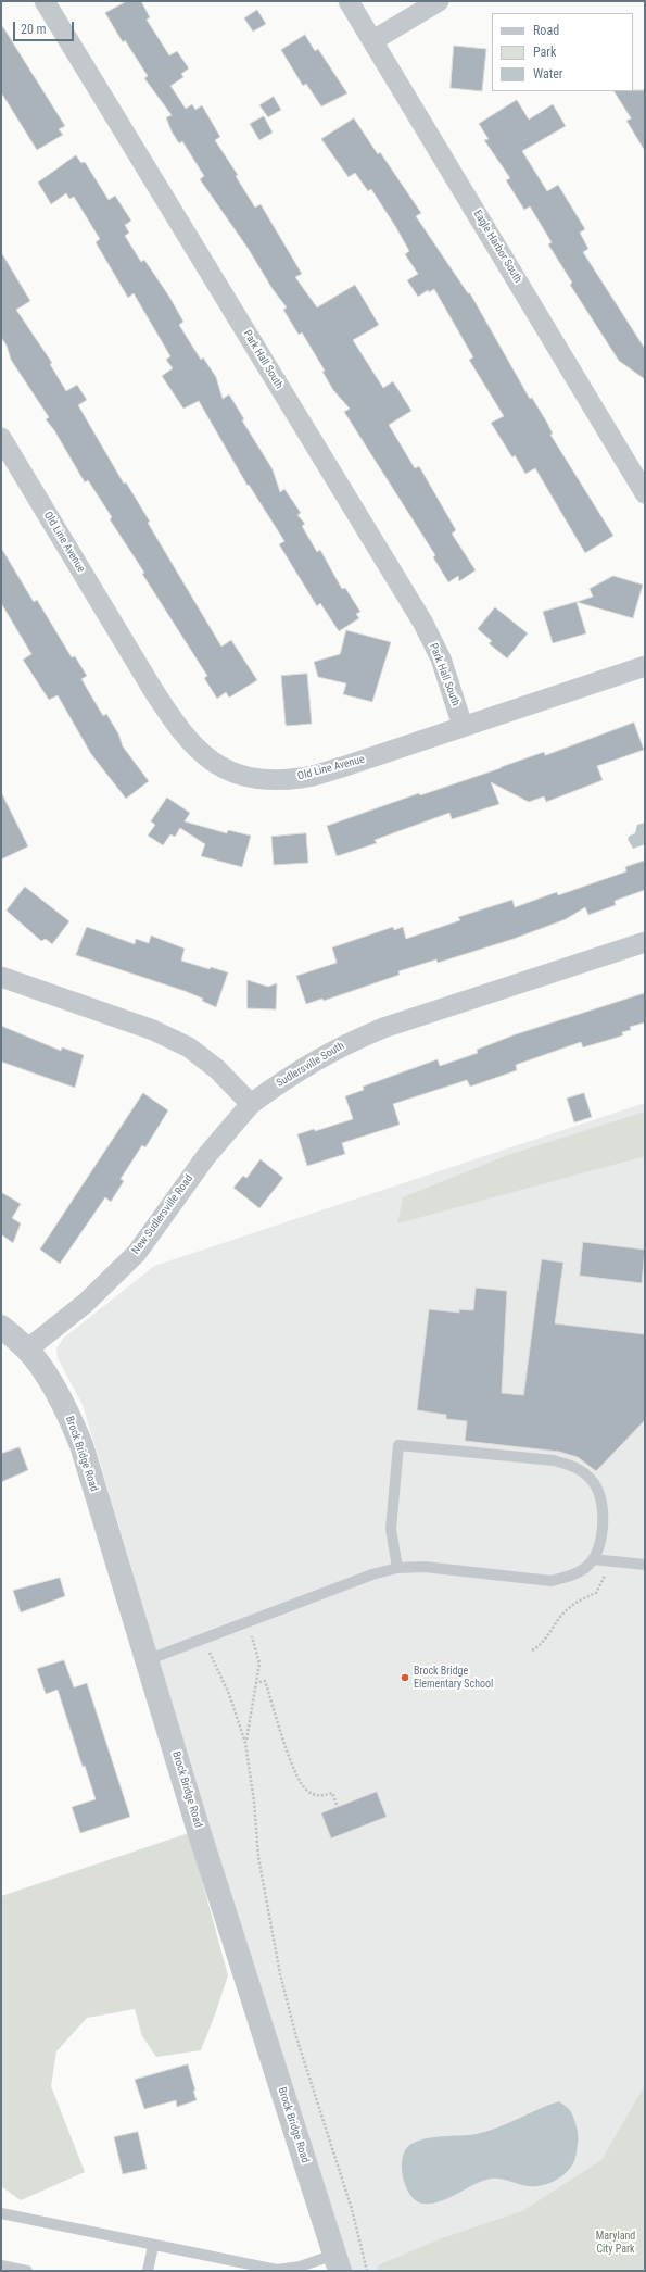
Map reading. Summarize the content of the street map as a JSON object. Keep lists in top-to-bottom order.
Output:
{
  "streets": {
    "street": [
      "Eagle Harbor South",
      "Park Hall South",
      "Old Line Avenue",
      "Sudlersville South",
      "New Sudlersville Road",
      "Brock Bridge Road"
    ]
  },
  "crossings": [
    ["Park Hall South", "Old Line Avenue"],
    ["Sudlersville South", "New Sudlersville Road"],
    ["New Sudlersville Road", "Brock Bridge Road"]
  ],
  "parks": ["Maryland City Park"],
  "places": ["Brock Bridge Elementary School"],
  "legend": ["Road", "Park", "Water"],
  "scale_bar": "20 m"
}
